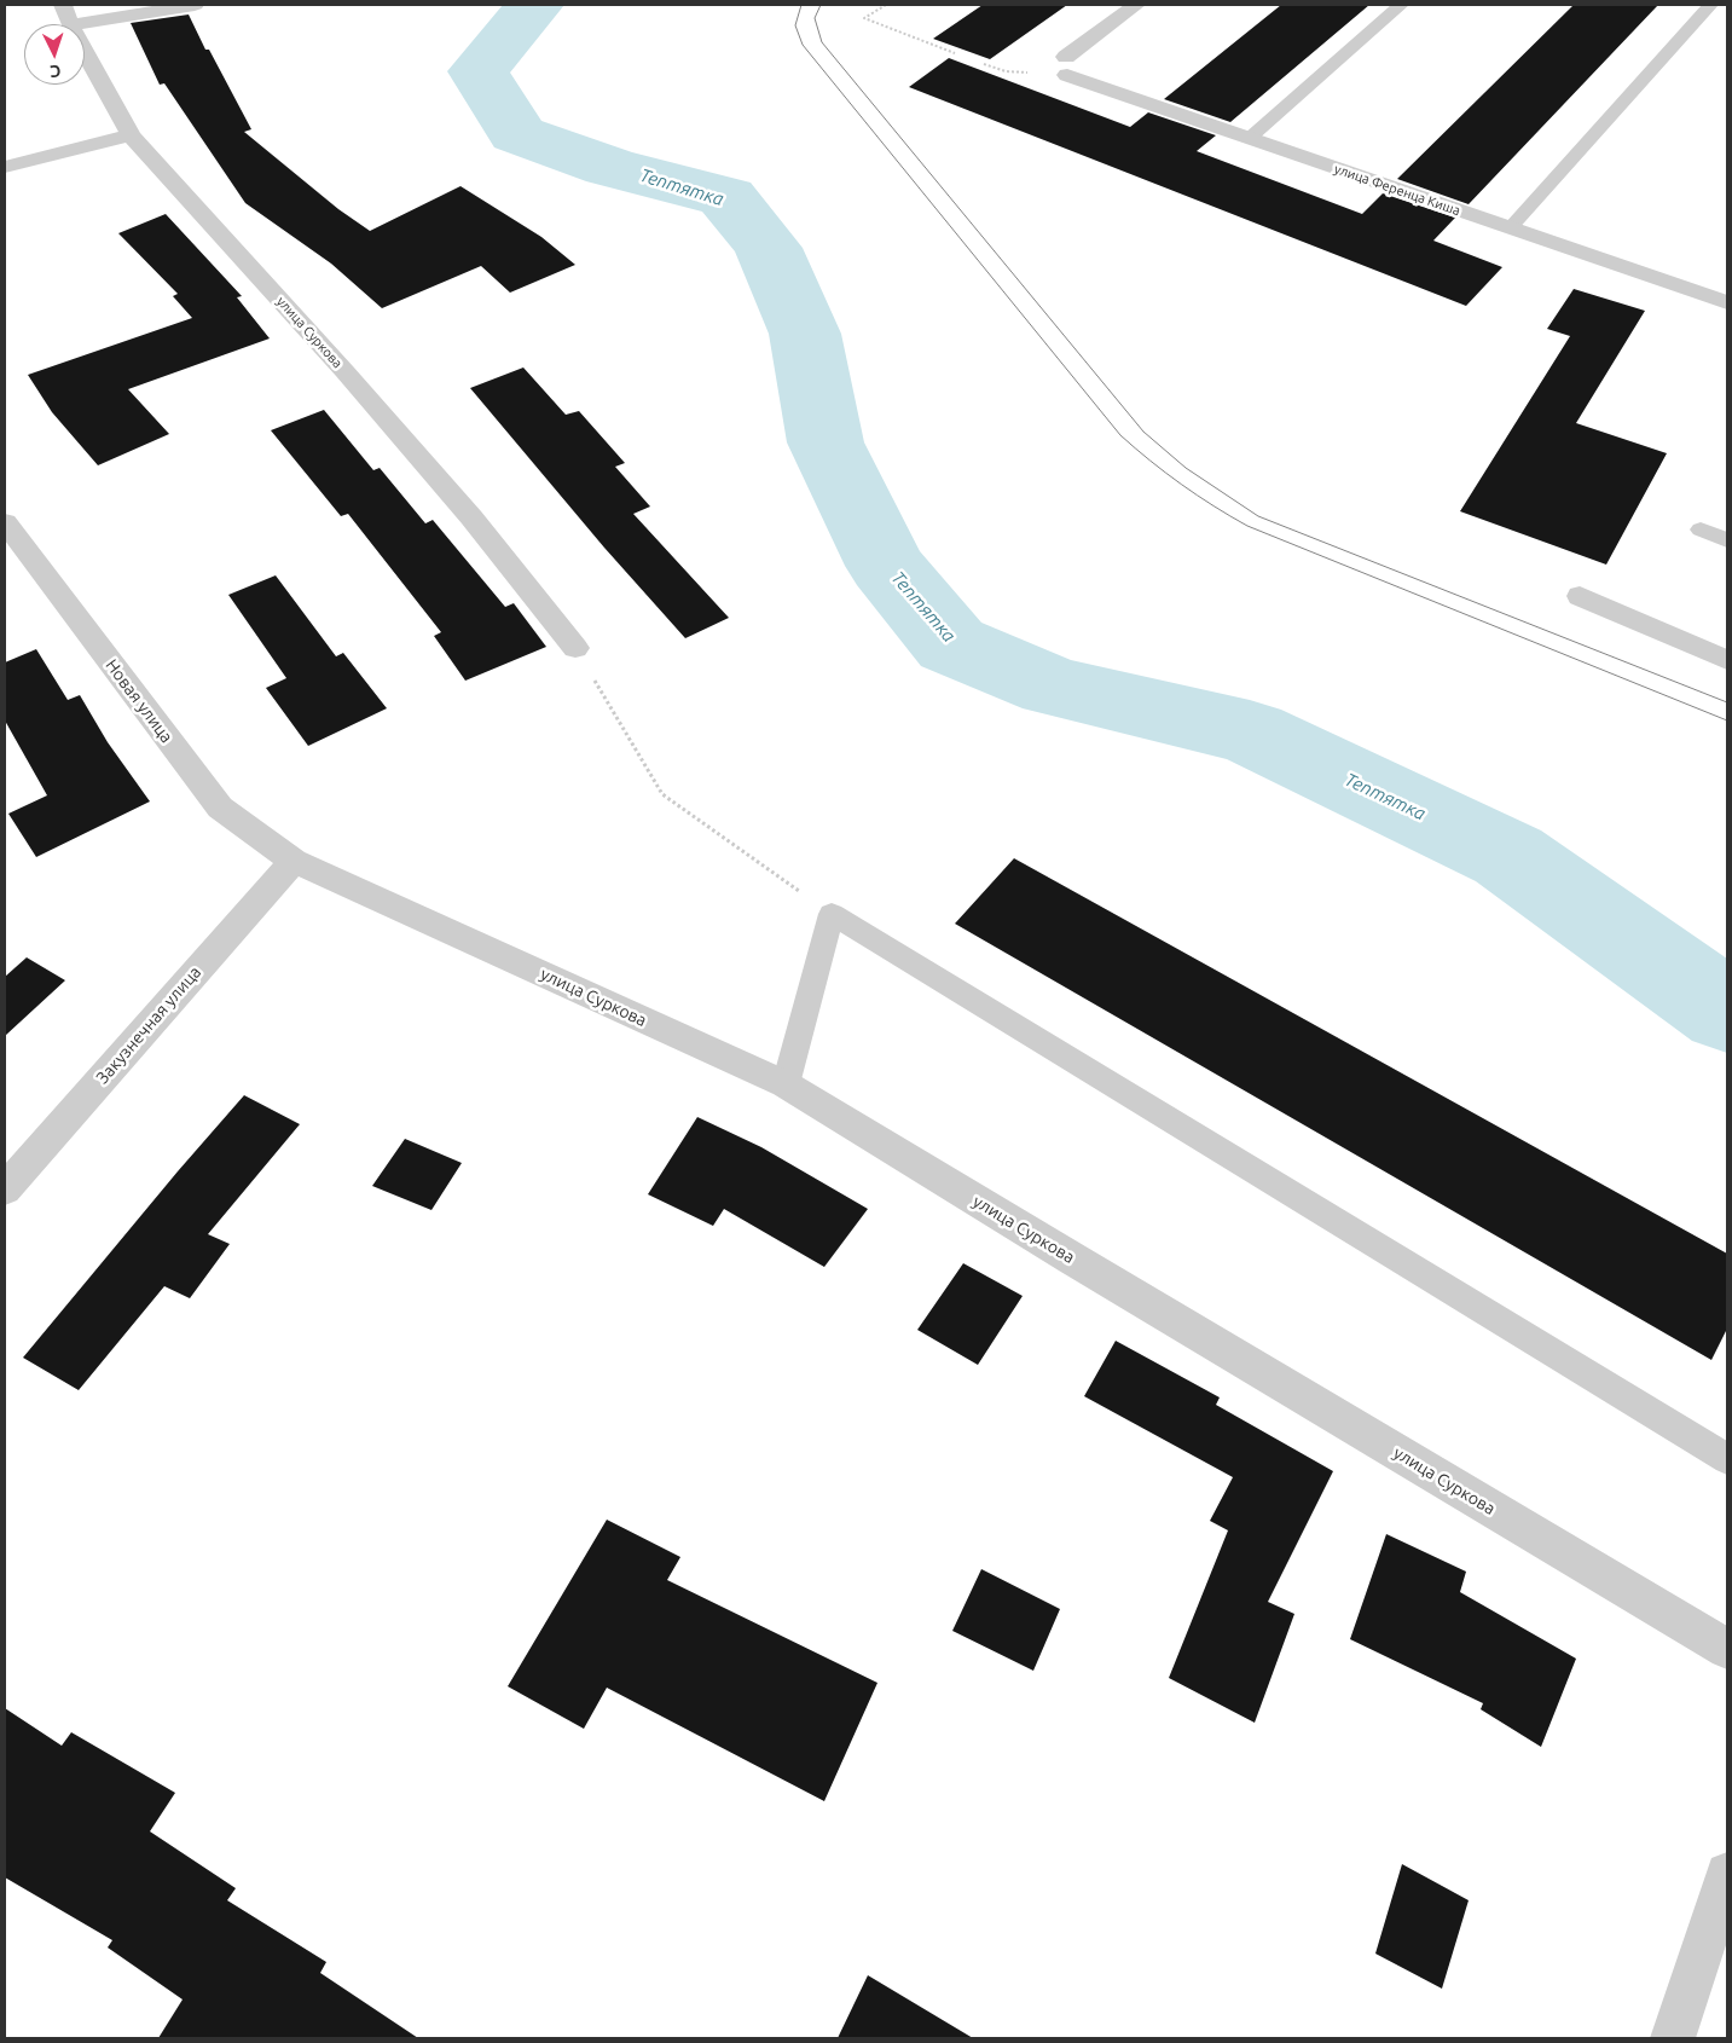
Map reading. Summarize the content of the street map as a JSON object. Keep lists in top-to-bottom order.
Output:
{
  "streets": {
    "street": [
      "улица Ференца Киша",
      "улица Суркова",
      "Новая улица",
      "Закузнечная улица"
    ]
  },
  "crossings": [
    ["улица Суркова", "Новая улица"],
    ["улица Суркова", "Закузнечная улица"],
    ["Новая улица", "Закузнечная улица"]
  ],
  "water": ["Тептятка"],
  "north": "bottom"
}
